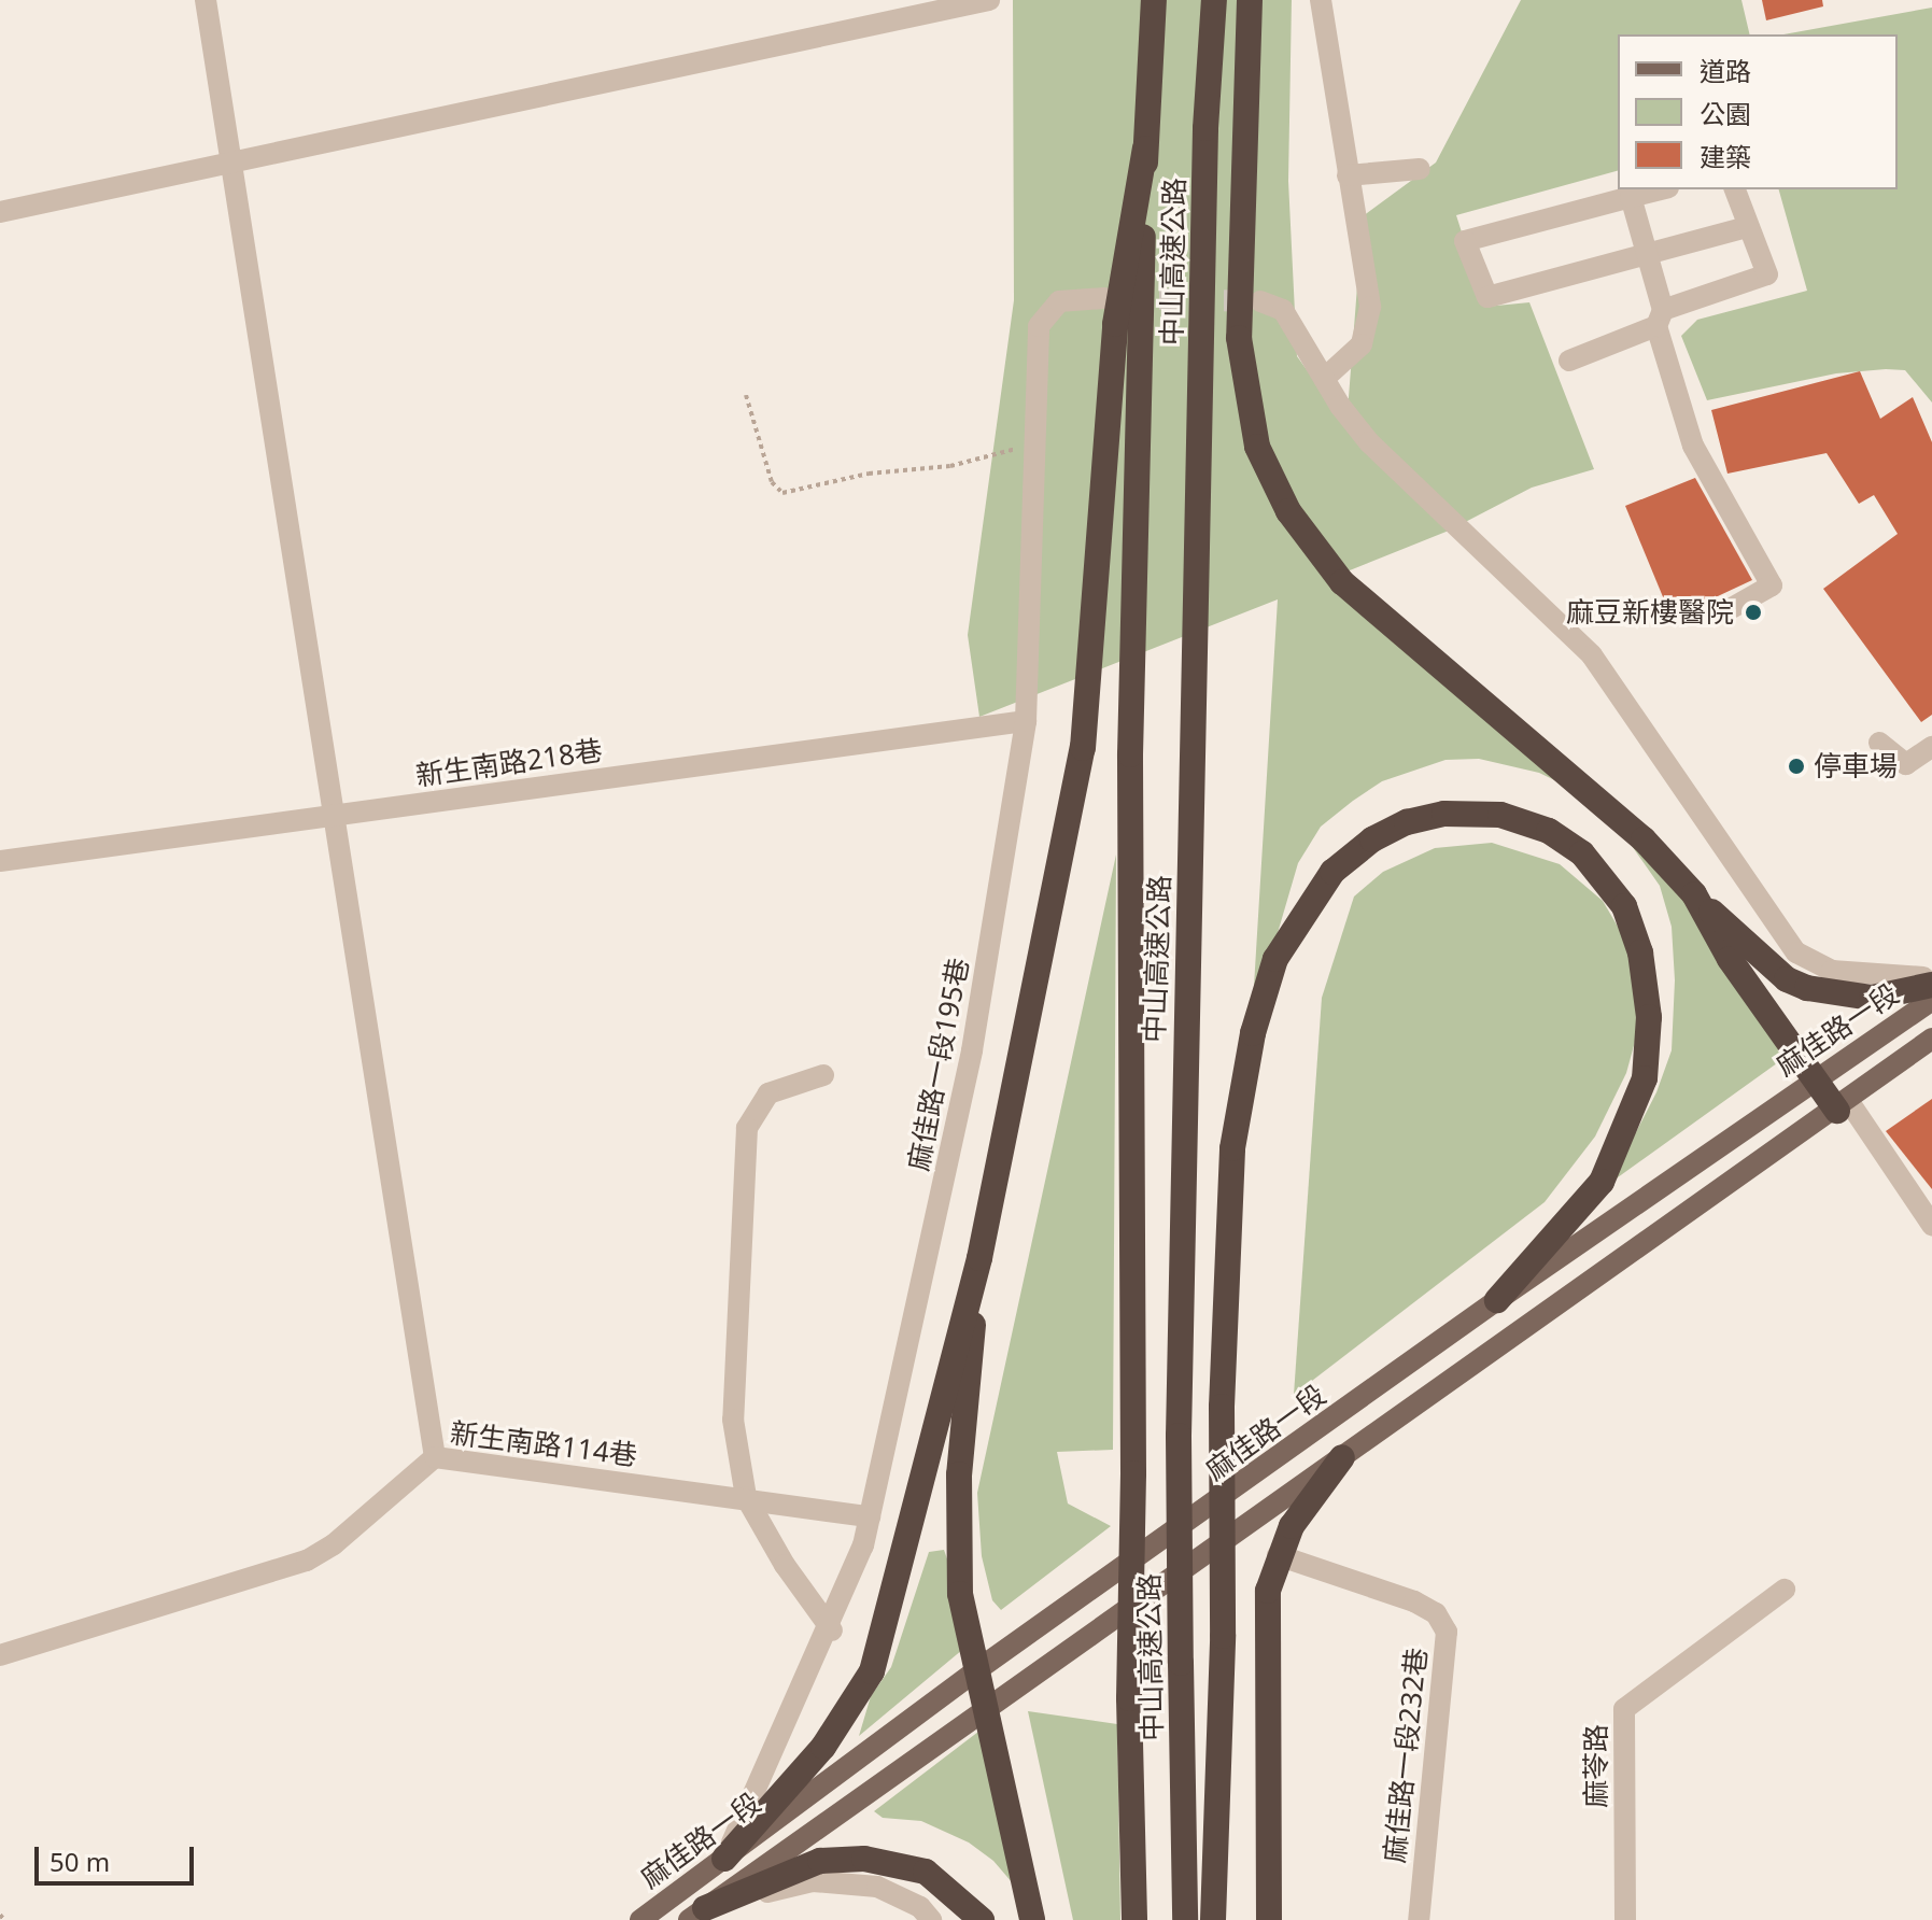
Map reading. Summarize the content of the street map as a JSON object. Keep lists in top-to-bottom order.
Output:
{
  "streets": {
    "highway": ["中山高速公路"],
    "main road": ["麻佳路一段"],
    "street": [
      "新生南路218巷",
      "麻佳路一段195巷",
      "新生南路114巷",
      "麻佳路一段232巷",
      "麻苓路"
    ]
  },
  "crossings": [
    ["新生南路218巷", "麻佳路一段195巷"],
    ["麻佳路一段", "麻佳路一段195巷"],
    ["麻佳路一段195巷", "新生南路114巷"]
  ],
  "places": ["麻豆新樓醫院", "停車場"],
  "legend": ["道路", "公園", "建築"],
  "scale_bar": "50 m"
}
